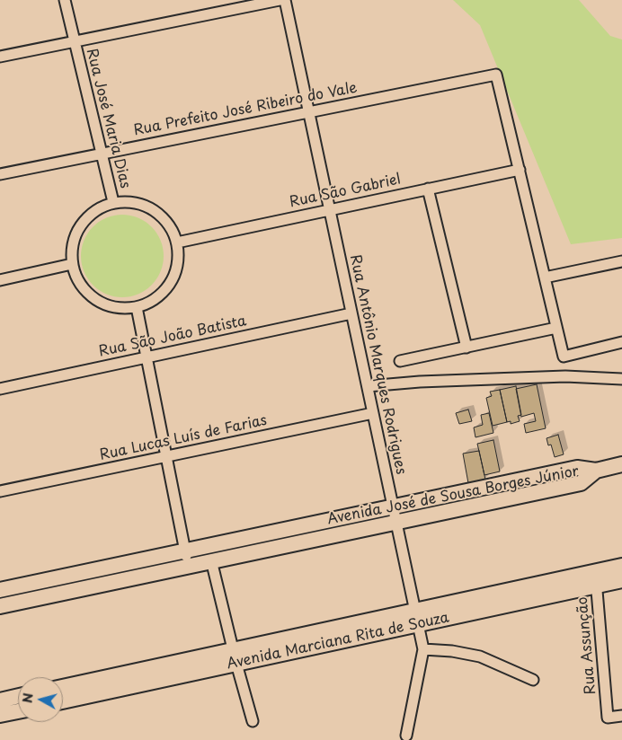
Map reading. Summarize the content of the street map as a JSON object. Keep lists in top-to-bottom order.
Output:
{
  "streets": {
    "street": [
      "Rua Prefeito José Ribeiro do Vale",
      "Rua José Maria Dias",
      "Rua São Gabriel",
      "Rua São João Batista",
      "Rua Antônio Marques Rodrigues",
      "Rua Lucas Luís de Farias",
      "Avenida José de Sousa Borges Júnior",
      "Avenida Marciana Rita de Souza",
      "Rua Assunção"
    ]
  },
  "crossings": [
    ["Rua Prefeito José Ribeiro do Vale", "Rua José Maria Dias"],
    ["Rua Prefeito José Ribeiro do Vale", "Rua São Gabriel"],
    ["Rua Prefeito José Ribeiro do Vale", "Rua Antônio Marques Rodrigues"],
    ["Rua José Maria Dias", "Rua São Gabriel"],
    ["Rua São Gabriel", "Rua Antônio Marques Rodrigues"],
    ["Rua São João Batista", "Rua Antônio Marques Rodrigues"],
    ["Rua Antônio Marques Rodrigues", "Rua Lucas Luís de Farias"],
    ["Rua Antônio Marques Rodrigues", "Avenida José de Sousa Borges Júnior"],
    ["Rua Antônio Marques Rodrigues", "Avenida Marciana Rita de Souza"],
    ["Avenida Marciana Rita de Souza", "Rua Assunção"]
  ],
  "north": "left"
}
